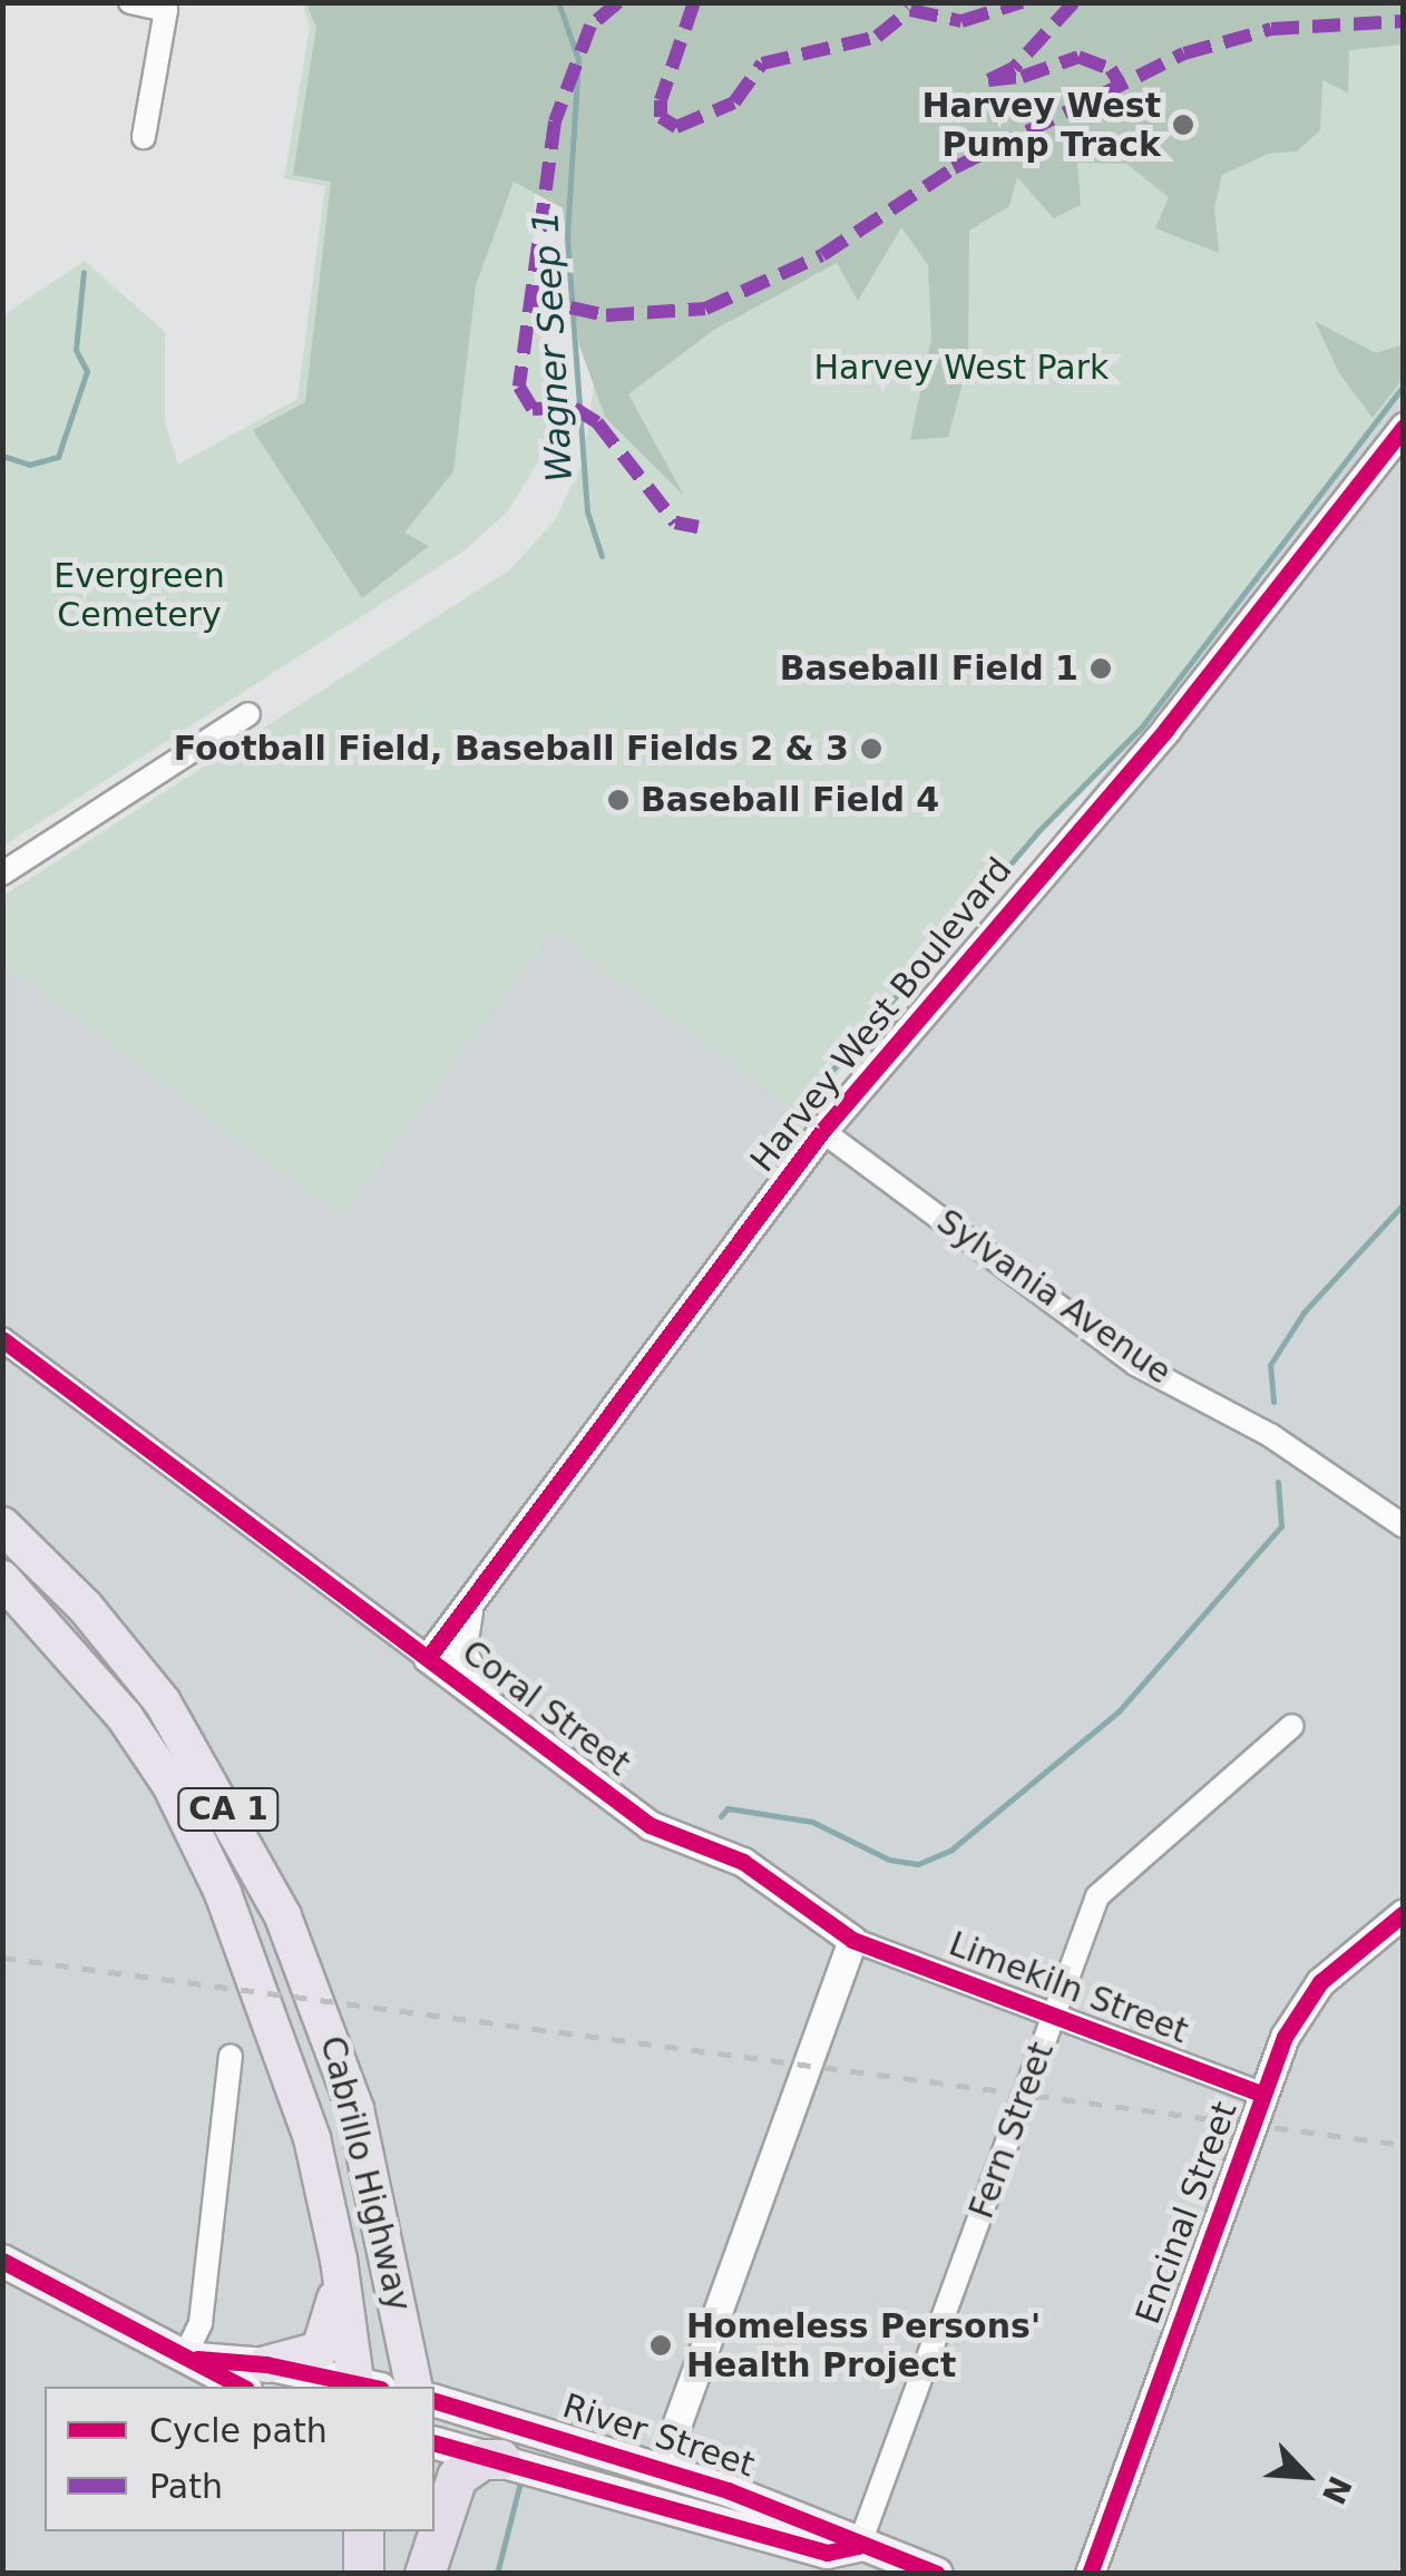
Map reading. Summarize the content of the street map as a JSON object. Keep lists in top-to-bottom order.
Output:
{
  "streets": {
    "highway": ["CA 1", "Cabrillo Highway"],
    "main road": ["River Street"],
    "street": [
      "Harvey West Boulevard",
      "Sylvania Avenue",
      "Coral Street",
      "Limekiln Street",
      "Fern Street",
      "Encinal Street"
    ]
  },
  "crossings": [
    ["Harvey West Boulevard", "Sylvania Avenue"],
    ["Harvey West Boulevard", "Coral Street"],
    ["Coral Street", "Limekiln Street"],
    ["Limekiln Street", "Fern Street"],
    ["Limekiln Street", "Encinal Street"],
    ["Fern Street", "River Street"]
  ],
  "water": ["Wagner Seep 1"],
  "parks": ["Harvey West Park", "Evergreen Cemetery"],
  "places": [
    "Harvey West Pump Track",
    "Baseball Field 1",
    "Football Field, Baseball Fields 2 & 3",
    "Baseball Field 4",
    "Homeless Persons' Health Project"
  ],
  "legend": ["Cycle path", "Path"],
  "north": "bottom right"
}
